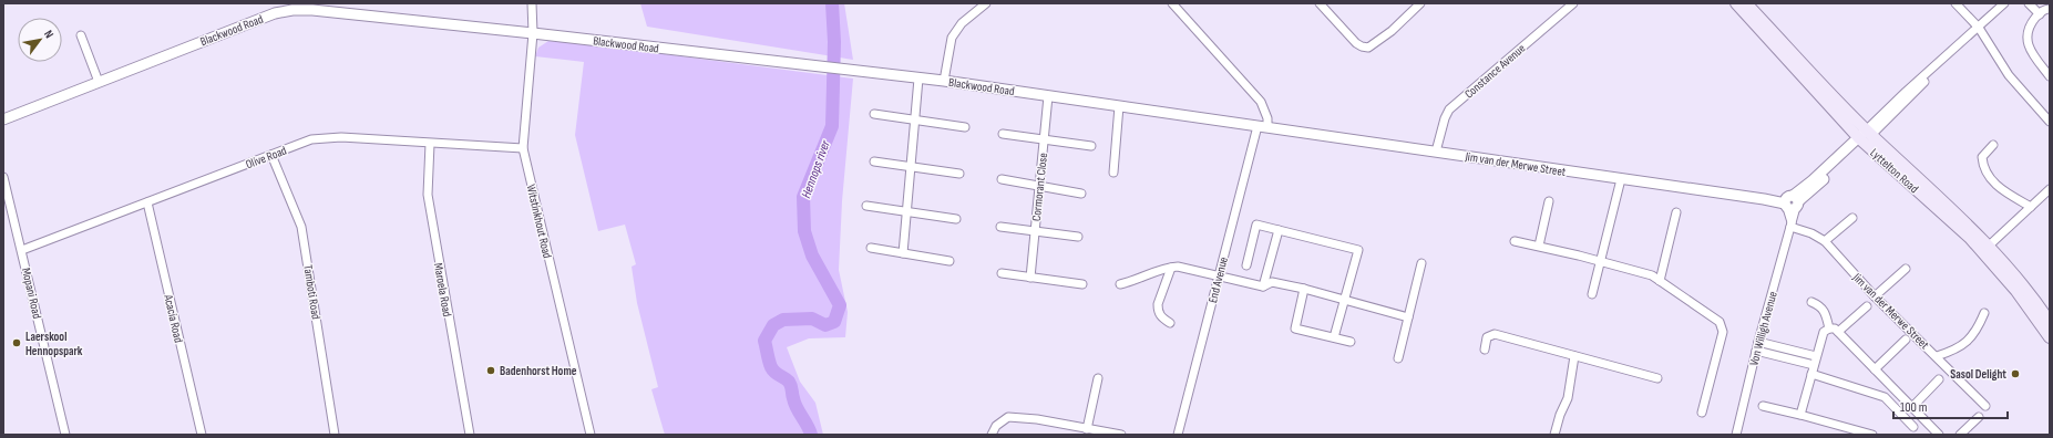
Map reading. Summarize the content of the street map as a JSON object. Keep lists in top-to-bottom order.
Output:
{
  "streets": {
    "main road": ["Lyttelton Road"],
    "street": [
      "Blackwood Road",
      "Constance Avenue",
      "Olive Road",
      "Jim van der Merwe Street",
      "Cormorant Close",
      "Witstinkhout Road",
      "End Avenue",
      "Maroela Road",
      "Tamboti Road",
      "Mopani Road",
      "Acacia Road",
      "Von Willigh Avenue"
    ]
  },
  "crossings": [
    ["Blackwood Road", "Jim van der Merwe Street"],
    ["Blackwood Road", "Cormorant Close"],
    ["Blackwood Road", "Witstinkhout Road"],
    ["Blackwood Road", "End Avenue"],
    ["Constance Avenue", "Jim van der Merwe Street"],
    ["Olive Road", "Witstinkhout Road"],
    ["Olive Road", "Maroela Road"],
    ["Olive Road", "Tamboti Road"],
    ["Olive Road", "Mopani Road"],
    ["Olive Road", "Acacia Road"],
    ["Jim van der Merwe Street", "End Avenue"],
    ["Jim van der Merwe Street", "Von Willigh Avenue"]
  ],
  "water": ["Hennops river"],
  "places": ["Laerskool Hennopspark", "Badenhorst Home", "Sasol Delight"],
  "scale_bar": "100 m",
  "north": "top right"
}
